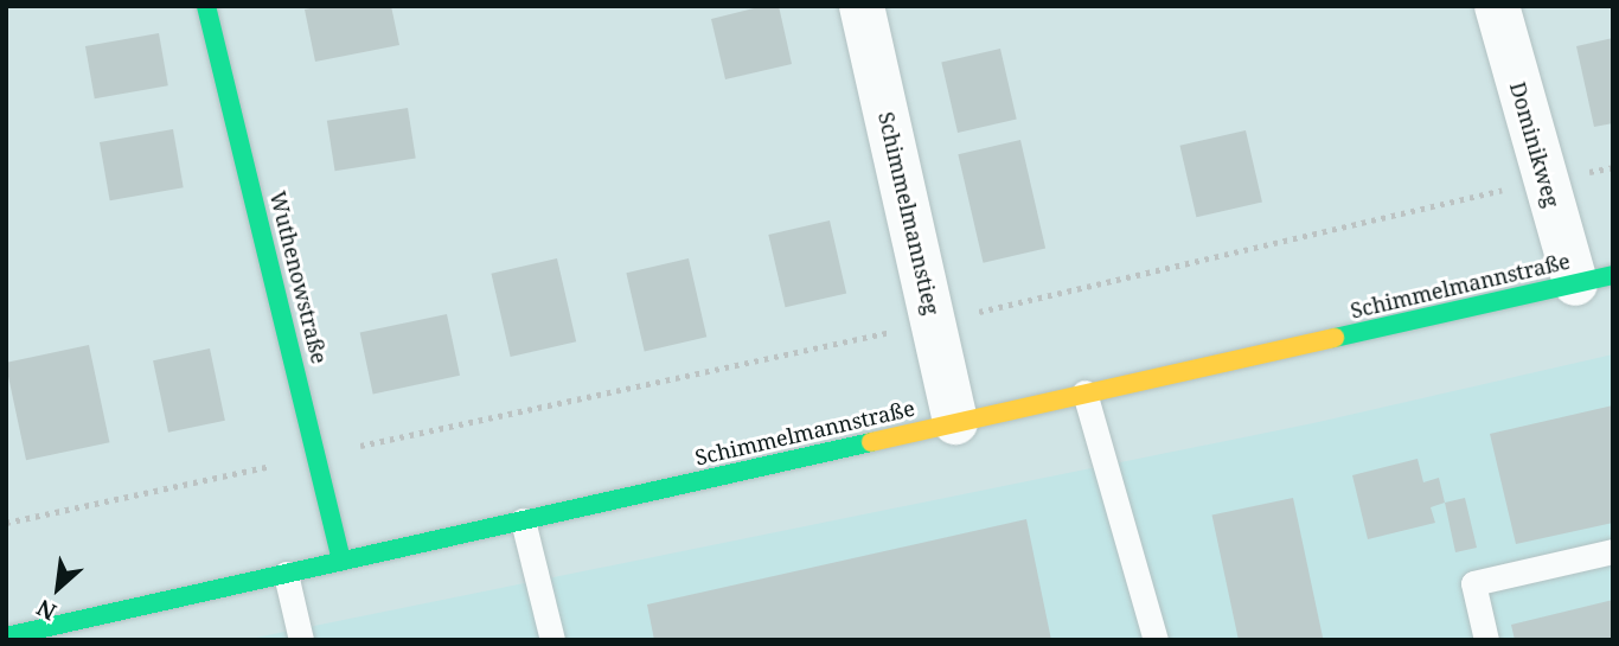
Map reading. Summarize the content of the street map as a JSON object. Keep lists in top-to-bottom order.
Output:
{
  "streets": {
    "street": [
      "Dominikweg",
      "Schimmelmannstieg",
      "Wuthenowstraße",
      "Schimmelmannstraße"
    ]
  },
  "crossings": [
    ["Dominikweg", "Schimmelmannstraße"],
    ["Schimmelmannstieg", "Schimmelmannstraße"],
    ["Wuthenowstraße", "Schimmelmannstraße"]
  ],
  "north": "bottom left"
}
